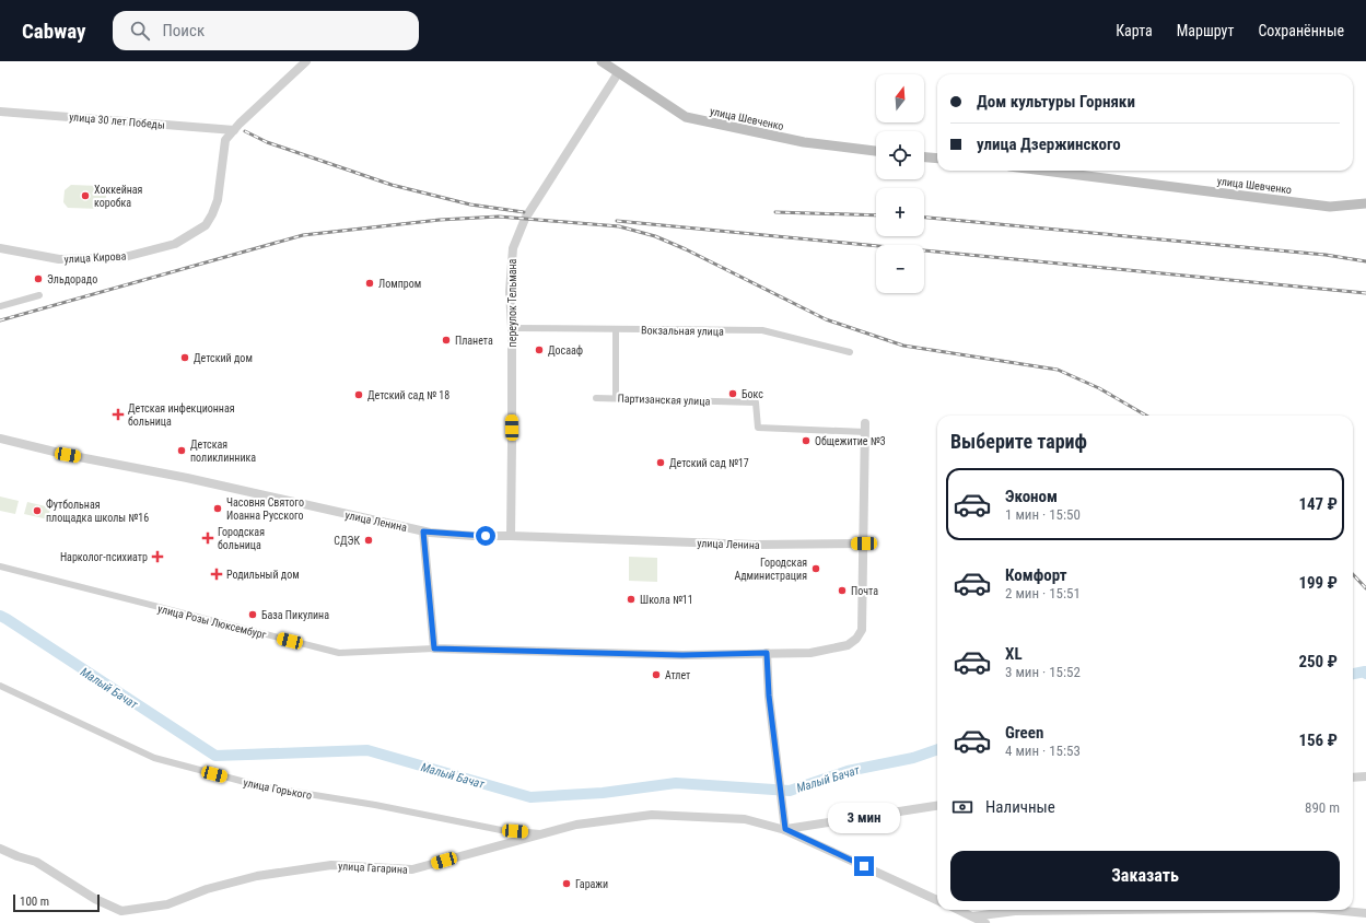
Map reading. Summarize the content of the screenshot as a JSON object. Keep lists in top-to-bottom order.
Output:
{
  "streets": {
    "main road": ["улица Шевченко"],
    "street": [
      "улица 30 лет Победы",
      "улица Кирова",
      "переулок Тельмана",
      "Вокзальная улица",
      "Партизанская улица",
      "улица Ленина",
      "улица Розы Люксембург",
      "улица Горького",
      "улица Гагарина"
    ]
  },
  "crossings": [
    ["улица Шевченко", "переулок Тельмана"],
    ["улица 30 лет Победы", "улица Кирова"],
    ["переулок Тельмана", "Вокзальная улица"],
    ["переулок Тельмана", "улица Ленина"],
    ["улица Ленина", "улица Розы Люксембург"],
    ["улица Горького", "улица Гагарина"]
  ],
  "water": ["Малый Бачат"],
  "places": {
    "other": [
      "Хоккейная коробка",
      "Эльдорадо",
      "Ломпром",
      "Планета",
      "Досааф",
      "Детский дом",
      "Бокс",
      "Детский сад № 18",
      "Общежитие №3",
      "Детская поликлинника",
      "Детский сад №17",
      "Часовня Святого Иоанна Русского",
      "Футбольная площадка школы №16",
      "СДЭК",
      "Городская Администрация",
      "Почта",
      "Школа №11",
      "База Пикулина",
      "Атлет",
      "Гаражи"
    ],
    "health": [
      "Детская инфекционная больница",
      "Городская больница",
      "Нарколог-психиатр",
      "Родильный дом"
    ]
  },
  "scale_bar": "100 m",
  "north": "top",
  "page": {
    "header": "Cabway",
    "search": "Поиск",
    "nav": ["Карта", "Маршрут", "Сохранённые"],
    "map_buttons": ["+", "−"],
    "banner": ["Дом культуры Горняки", "улица Дзержинского"],
    "heading": "Выберите тариф",
    "list": [
      {
        "name": "Эконом",
        "note": "1 мин · 15:50",
        "value": "147 ₽"
      },
      {
        "name": "Комфорт",
        "note": "2 мин · 15:51",
        "value": "199 ₽"
      },
      {
        "name": "XL",
        "note": "3 мин · 15:52",
        "value": "250 ₽"
      },
      {
        "name": "Green",
        "note": "4 мин · 15:53",
        "value": "156 ₽"
      }
    ],
    "pay": ["Наличные", "890 m"],
    "bubble": "3 мин",
    "buttons": "Заказать",
    "scale": "100 m"
  }
}
